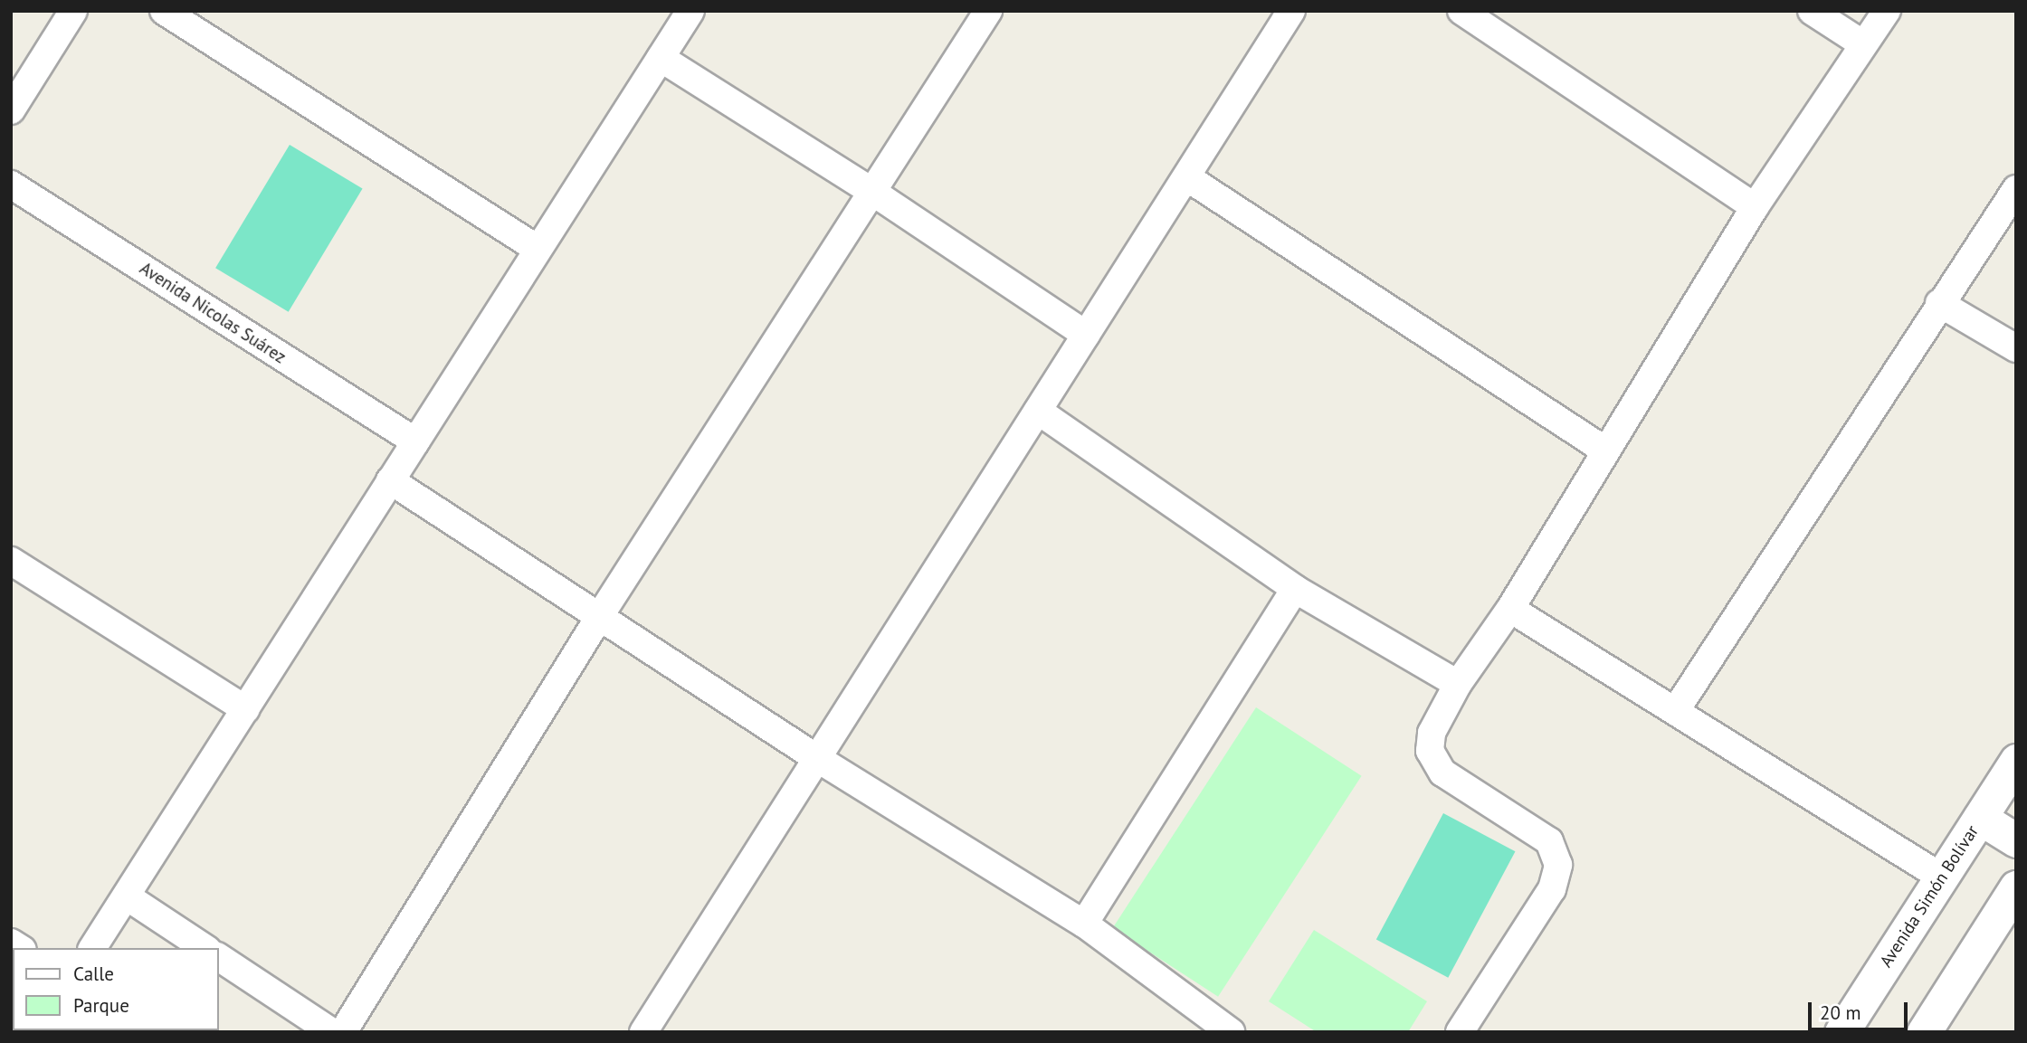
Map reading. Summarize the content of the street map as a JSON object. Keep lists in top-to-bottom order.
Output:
{
  "streets": {
    "street": ["Avenida Nicolas Suárez", "Avenida Simón Bolívar"]
  },
  "legend": ["Calle", "Parque"],
  "scale_bar": "20 m"
}
